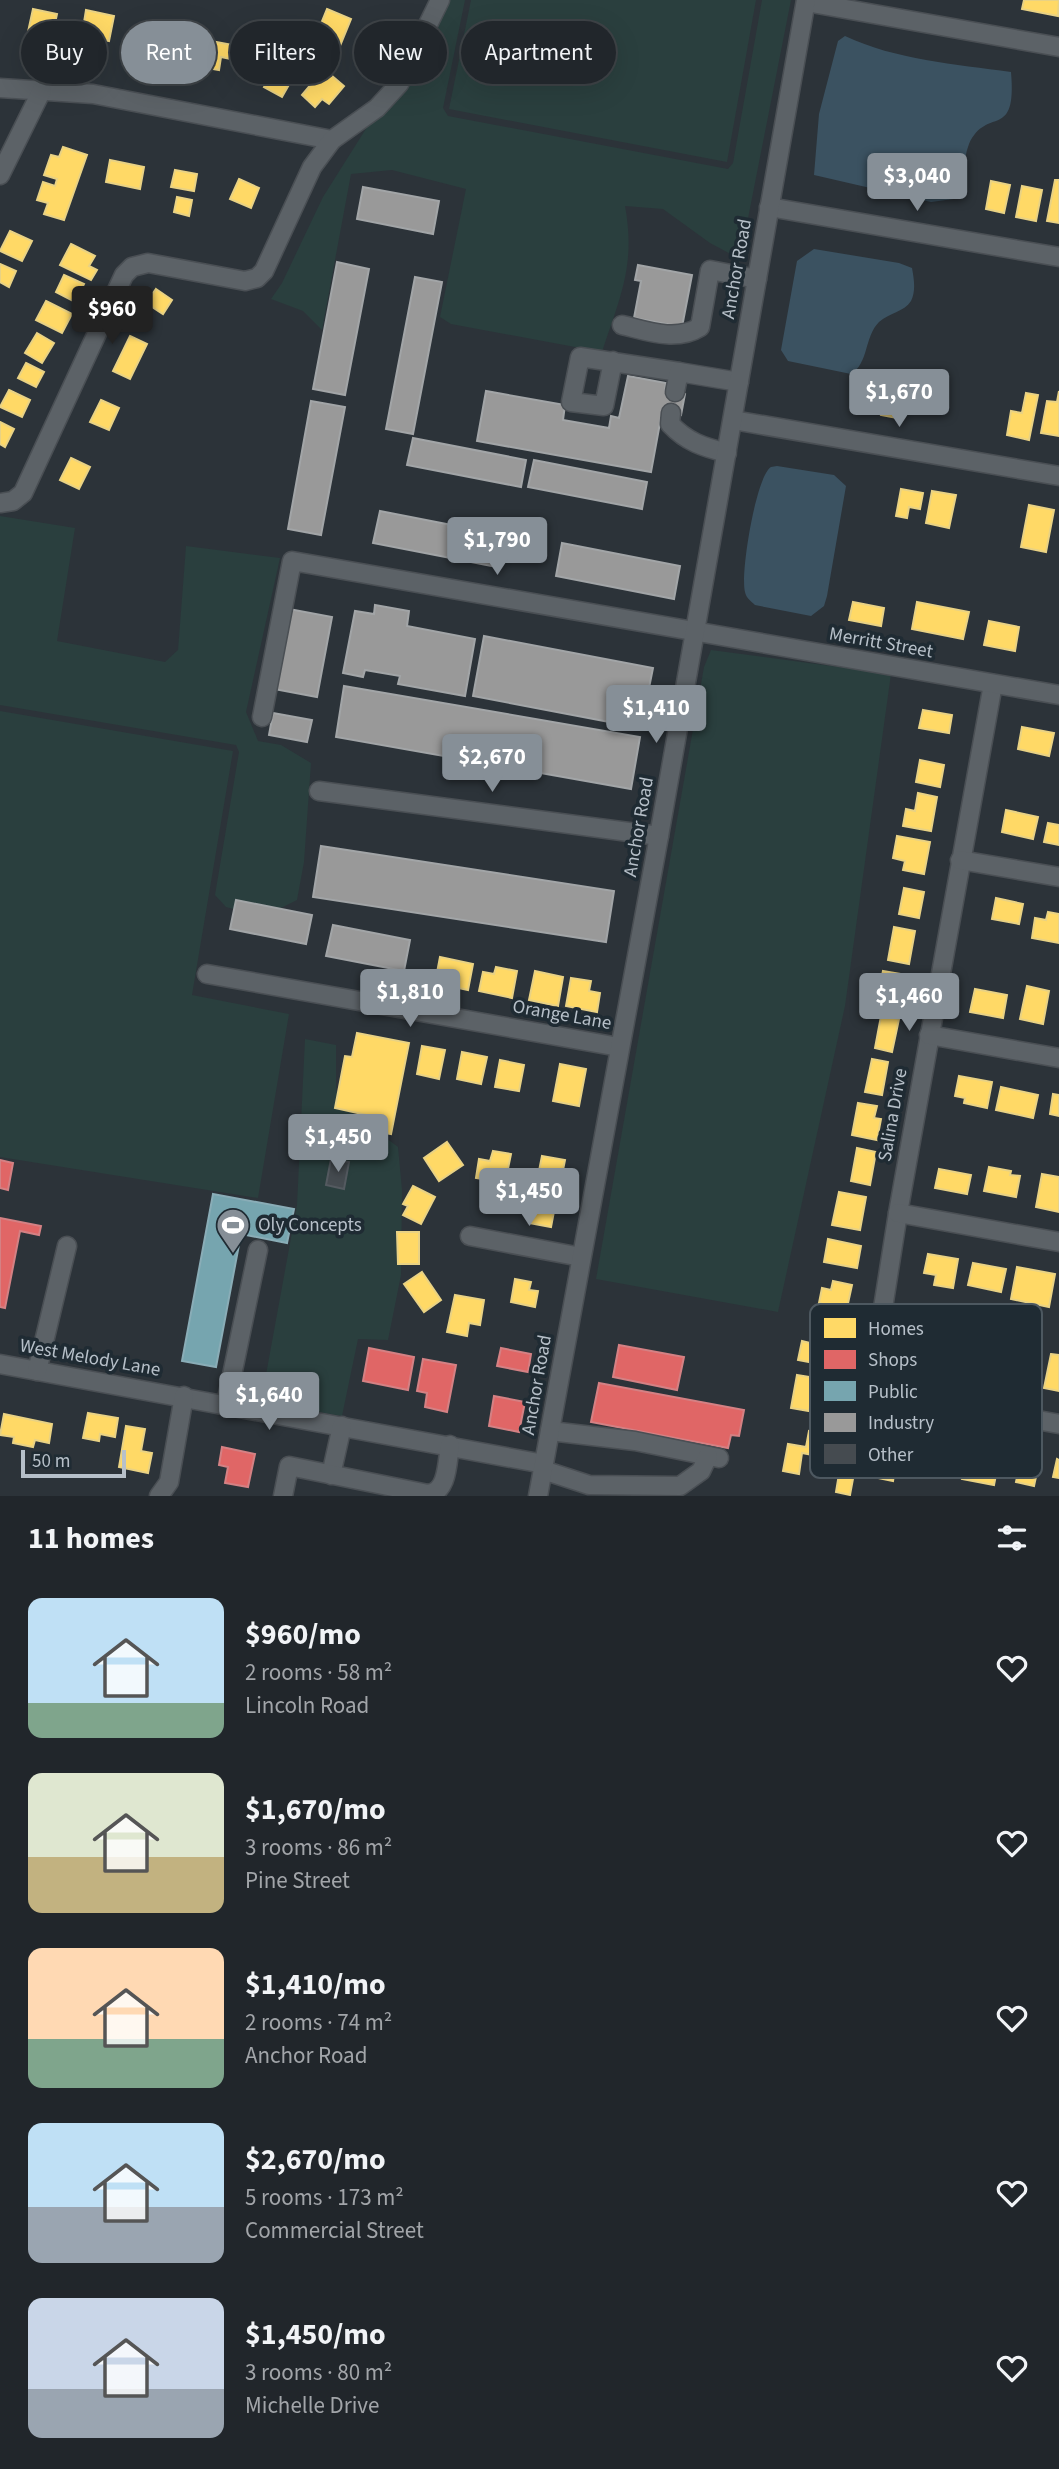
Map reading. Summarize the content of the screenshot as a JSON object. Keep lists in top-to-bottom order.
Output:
{
  "streets": {
    "street": [
      "Anchor Road",
      "Merritt Street",
      "Orange Lane",
      "Salina Drive",
      "West Melody Lane"
    ]
  },
  "crossings": [
    ["Anchor Road", "Merritt Street"],
    ["Anchor Road", "Orange Lane"],
    ["Anchor Road", "West Melody Lane"],
    ["Merritt Street", "Salina Drive"]
  ],
  "places": {
    "sports": ["Oly Concepts"]
  },
  "legend": [
    "Homes",
    "Shops",
    "Public",
    "Industry",
    "Other"
  ],
  "scale_bar": "50 m",
  "page": {
    "chip": [
      "Buy",
      "Rent",
      "Filters",
      "New",
      "Apartment"
    ],
    "price": [
      "$3,040",
      "$960",
      "$1,670",
      "$1,790",
      "$1,410",
      "$2,670",
      "$1,810",
      "$1,460",
      "$1,450",
      "$1,450",
      "$1,640"
    ],
    "scale": "50 m",
    "heading": "11 homes",
    "list": [
      {
        "name": "$960/mo",
        "note": "2 rooms · 58 m² · Lincoln Road"
      },
      {
        "name": "$1,670/mo",
        "note": "3 rooms · 86 m² · Pine Street"
      },
      {
        "name": "$1,410/mo",
        "note": "2 rooms · 74 m² · Anchor Road"
      },
      {
        "name": "$2,670/mo",
        "note": "5 rooms · 173 m² · Commercial Street"
      },
      {
        "name": "$1,450/mo",
        "note": "3 rooms · 80 m² · Michelle Drive"
      }
    ]
  }
}
